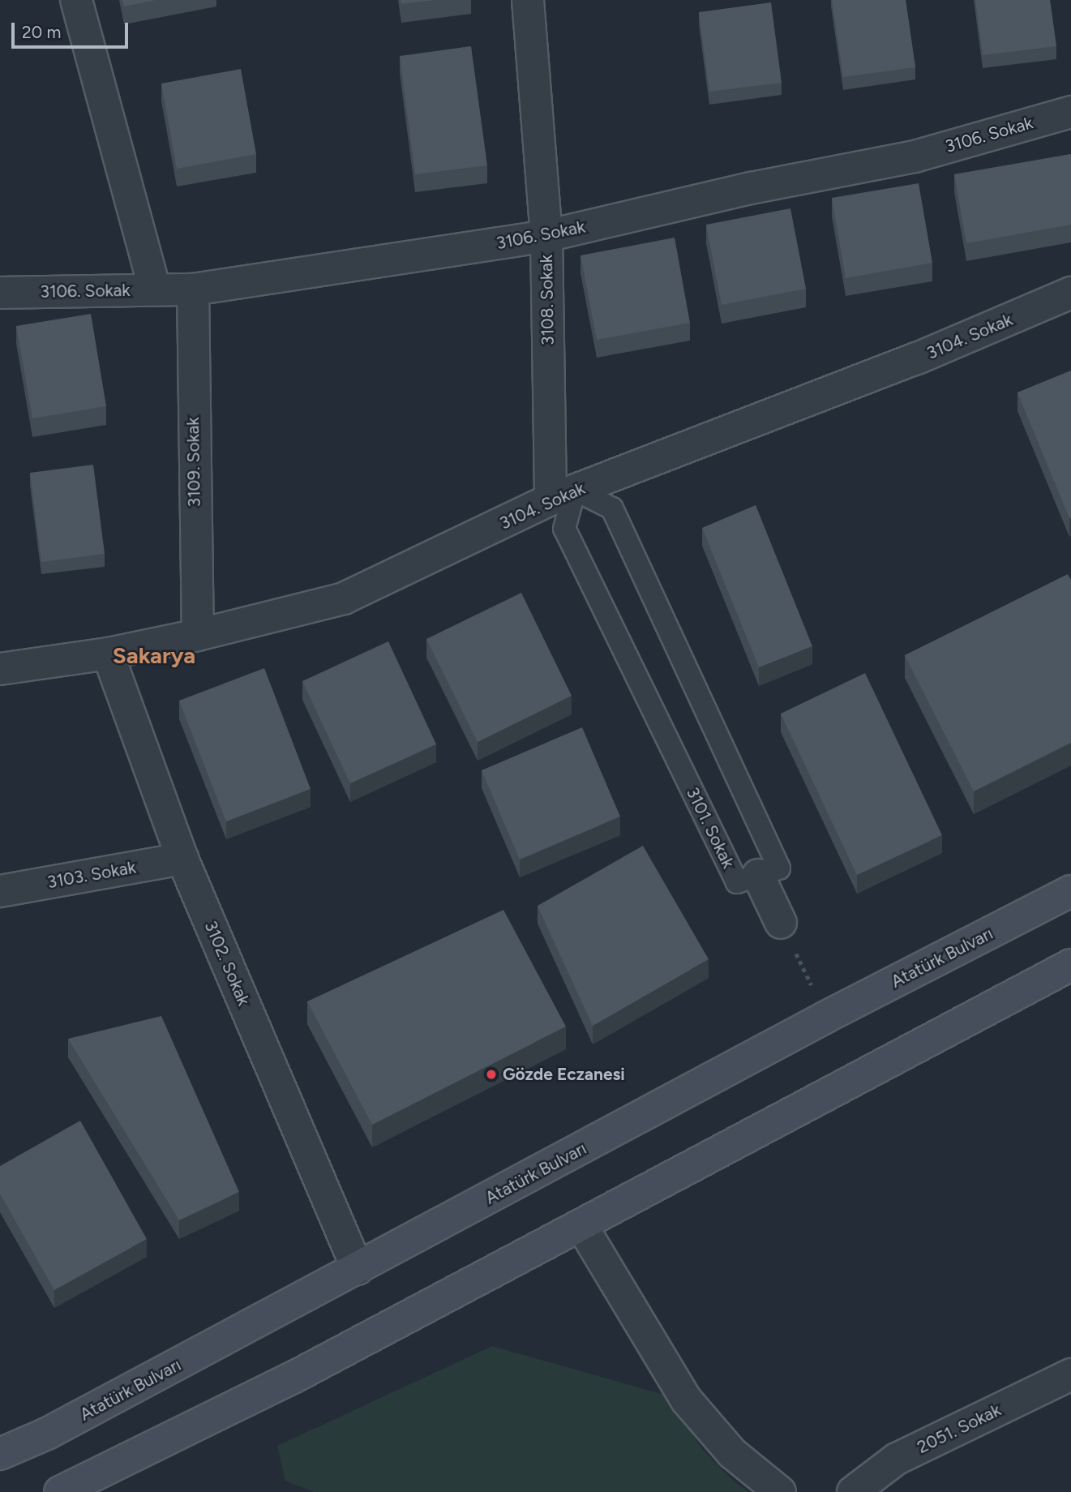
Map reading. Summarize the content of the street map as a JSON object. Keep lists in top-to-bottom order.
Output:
{
  "streets": {
    "main road": ["Atatürk Bulvarı"],
    "street": [
      "3106. Sokak",
      "3108. Sokak",
      "3104. Sokak",
      "3109. Sokak",
      "3103. Sokak",
      "3102. Sokak",
      "2051. Sokak"
    ],
    "lane": ["3101. Sokak"]
  },
  "crossings": [
    ["3106. Sokak", "3108. Sokak"],
    ["3106. Sokak", "3109. Sokak"],
    ["3108. Sokak", "3104. Sokak"],
    ["3108. Sokak", "3101. Sokak"],
    ["3104. Sokak", "3109. Sokak"],
    ["3104. Sokak", "3101. Sokak"],
    ["3104. Sokak", "3102. Sokak"],
    ["3103. Sokak", "3102. Sokak"],
    ["Atatürk Bulvarı", "3102. Sokak"]
  ],
  "districts": ["Sakarya"],
  "places": ["Gözde Eczanesi"],
  "scale_bar": "20 m"
}
